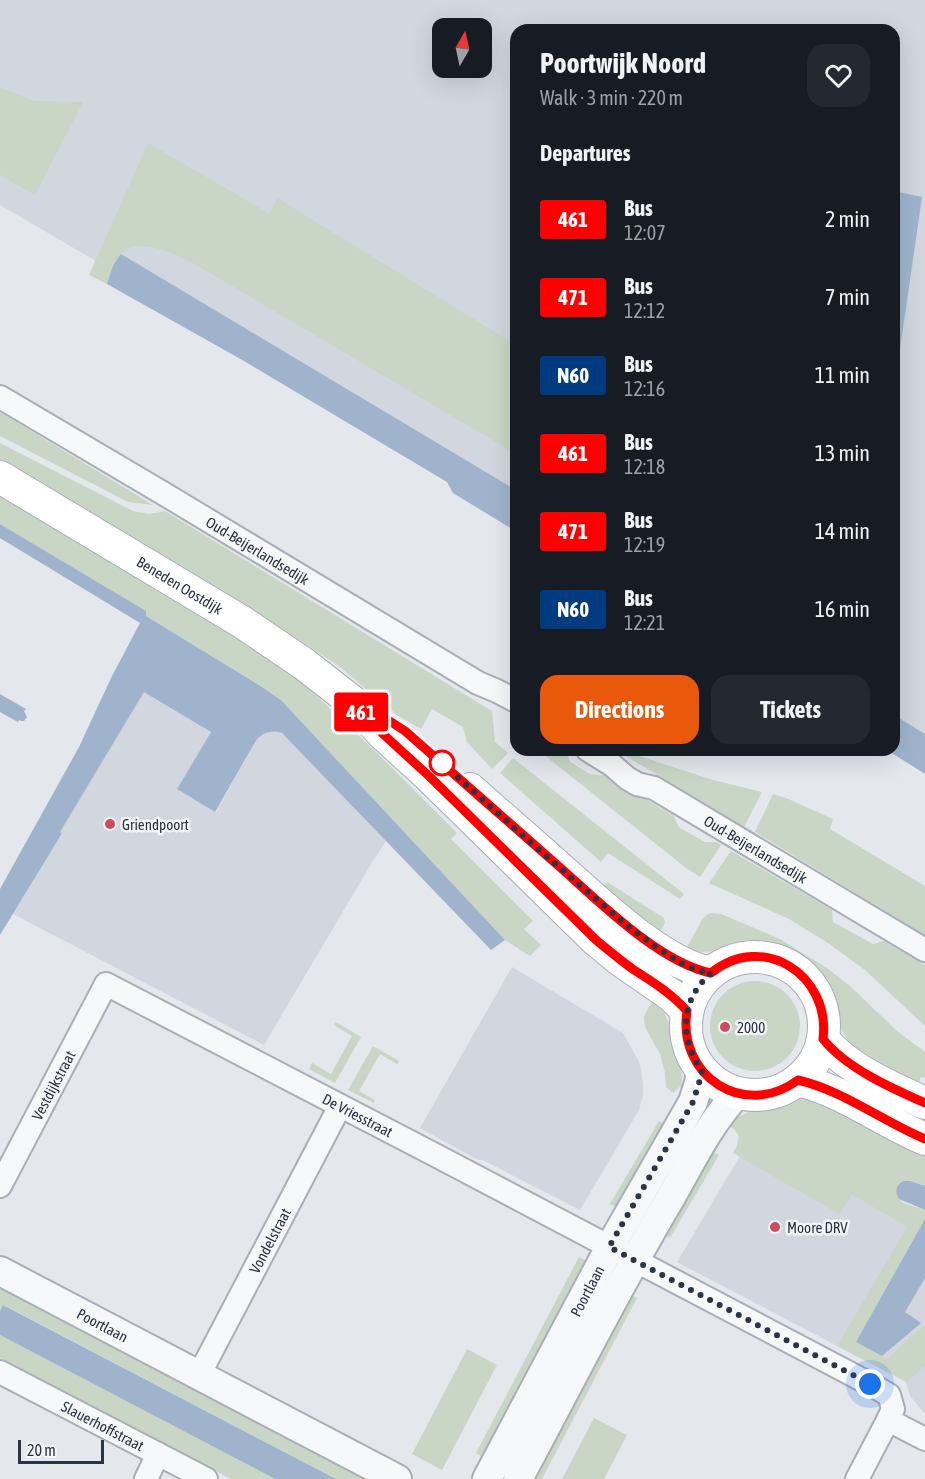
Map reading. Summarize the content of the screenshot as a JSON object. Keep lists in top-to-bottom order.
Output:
{
  "streets": {
    "main road": ["Beneden Oostdijk"],
    "street": [
      "Oud-Beijerlandsedijk",
      "Vestdijkstraat",
      "De Vriesstraat",
      "Vondelstraat",
      "Poortlaan",
      "Slauerhoffstraat"
    ]
  },
  "crossings": [
    ["Beneden Oostdijk", "Poortlaan"],
    ["Vestdijkstraat", "De Vriesstraat"],
    ["De Vriesstraat", "Vondelstraat"],
    ["De Vriesstraat", "Poortlaan"],
    ["Vondelstraat", "Poortlaan"]
  ],
  "places": ["Griendpoort", "2000", "Moore DRV"],
  "lines": ["bus line 461"],
  "scale_bar": "20 m",
  "north": "top",
  "page": {
    "on_map": "461",
    "heading": [
      ["Poortwijk Noord", "Walk · 3 min · 220 m"],
      "Departures"
    ],
    "list": [
      {
        "mark": "461",
        "name": "Bus",
        "note": "12:07",
        "value": "2 min"
      },
      {
        "mark": "471",
        "name": "Bus",
        "note": "12:12",
        "value": "7 min"
      },
      {
        "mark": "N60",
        "name": "Bus",
        "note": "12:16",
        "value": "11 min"
      },
      {
        "mark": "461",
        "name": "Bus",
        "note": "12:18",
        "value": "13 min"
      },
      {
        "mark": "471",
        "name": "Bus",
        "note": "12:19",
        "value": "14 min"
      },
      {
        "mark": "N60",
        "name": "Bus",
        "note": "12:21",
        "value": "16 min"
      }
    ],
    "buttons": ["Directions", "Tickets"],
    "scale": "20 m"
  }
}
